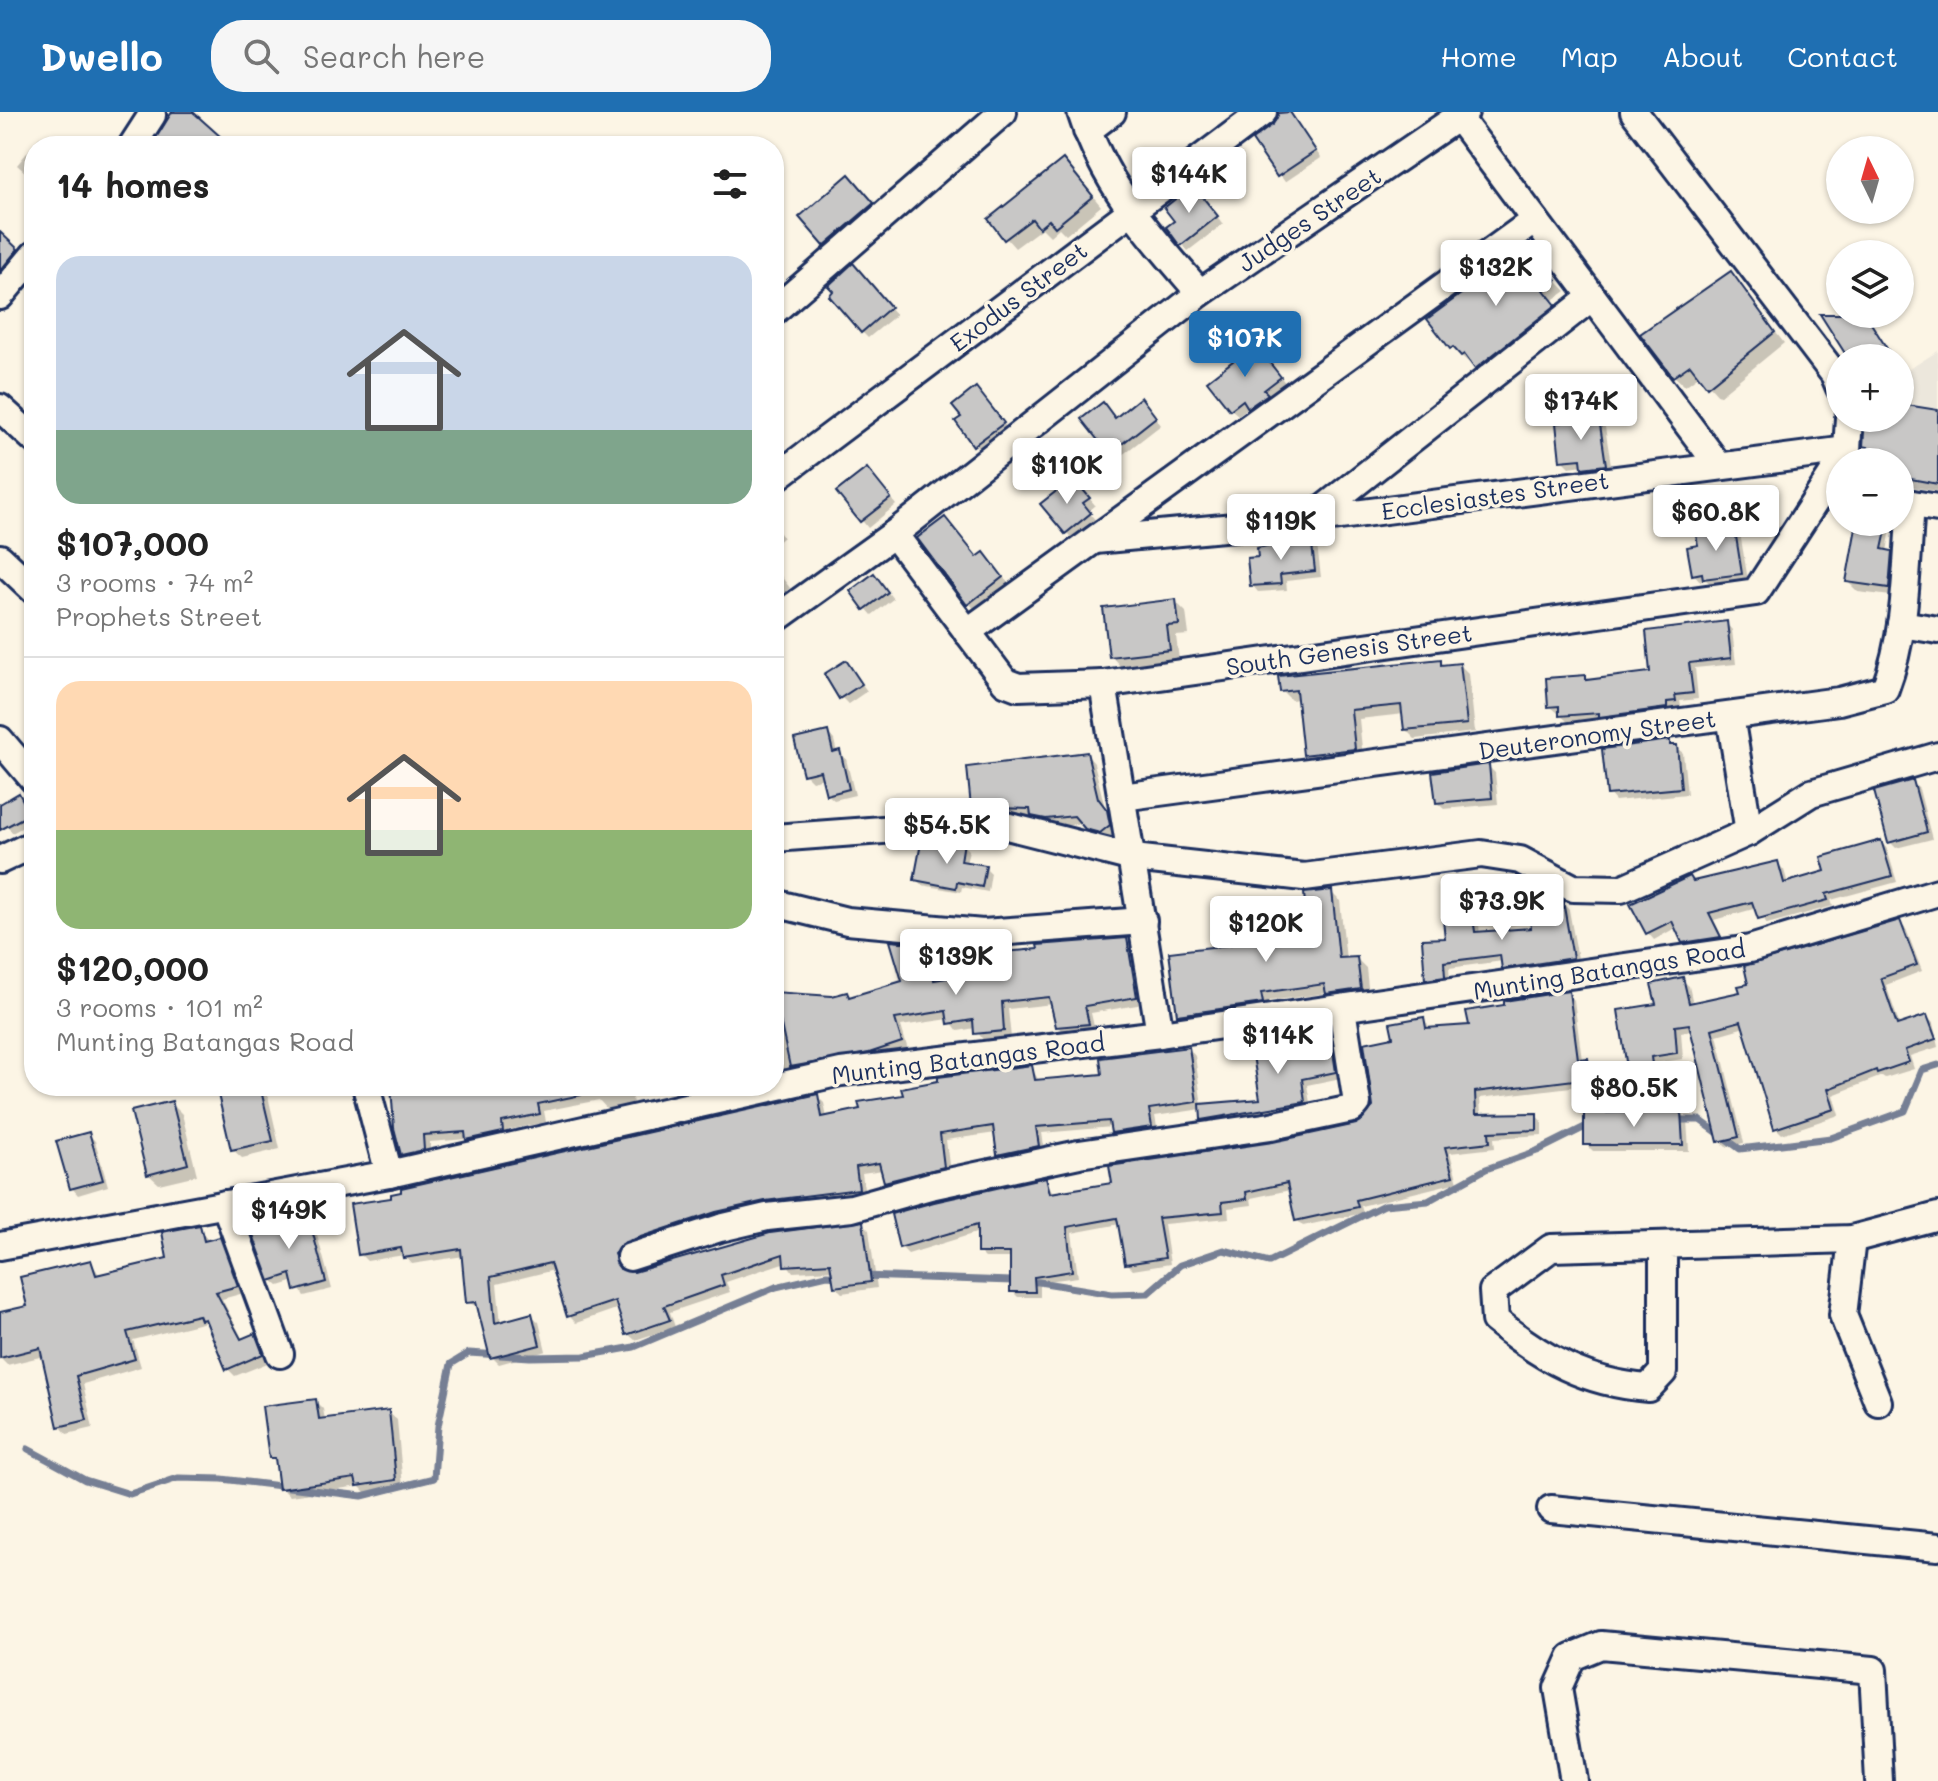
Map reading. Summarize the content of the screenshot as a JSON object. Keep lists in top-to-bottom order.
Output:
{
  "streets": {
    "street": [
      "Judges Street",
      "Exodus Street",
      "Ecclesiastes Street",
      "South Genesis Street",
      "Deuteronomy Street",
      "Munting Batangas Road"
    ]
  },
  "crossings": [
    ["Judges Street", "South Genesis Street"]
  ],
  "north": "top",
  "page": {
    "header": "Dwello",
    "search": "Search here",
    "nav": [
      "Home",
      "Map",
      "About",
      "Contact"
    ],
    "map_buttons": ["+", "−"],
    "heading": "14 homes",
    "price": [
      "$144K",
      "$132K",
      "$107K",
      "$174K",
      "$110K",
      "$60.8K",
      "$119K",
      "$54.5K",
      "$73.9K",
      "$120K",
      "$139K",
      "$114K",
      "$80.5K",
      "$149K"
    ],
    "list": [
      {
        "name": "$107,000",
        "note": "3 rooms · 74 m² · Prophets Street"
      },
      {
        "name": "$120,000",
        "note": "3 rooms · 101 m² · Munting Batangas Road"
      }
    ]
  }
}
